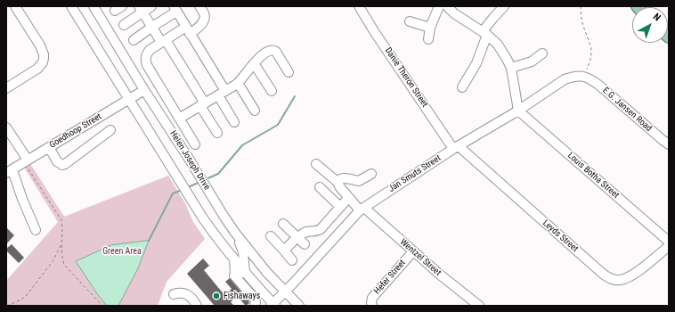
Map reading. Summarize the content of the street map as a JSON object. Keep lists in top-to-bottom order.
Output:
{
  "streets": {
    "street": [
      "Danie Theron Street",
      "E.G. Jansen Road",
      "Goedhoop Street",
      "Helen Joseph Drive",
      "Jan Smuts Street",
      "Louis Botha Street",
      "Leyds Street",
      "Wentzel Street",
      "Hefer Street"
    ]
  },
  "crossings": [
    ["Danie Theron Street", "Jan Smuts Street"],
    ["Danie Theron Street", "Leyds Street"],
    ["E.G. Jansen Road", "Jan Smuts Street"],
    ["Goedhoop Street", "Helen Joseph Drive"],
    ["Helen Joseph Drive", "Jan Smuts Street"],
    ["Jan Smuts Street", "Louis Botha Street"],
    ["Jan Smuts Street", "Leyds Street"],
    ["Jan Smuts Street", "Wentzel Street"],
    ["Wentzel Street", "Hefer Street"]
  ],
  "parks": ["Green Area"],
  "places": ["Fishaways"],
  "north": "top right"
}
